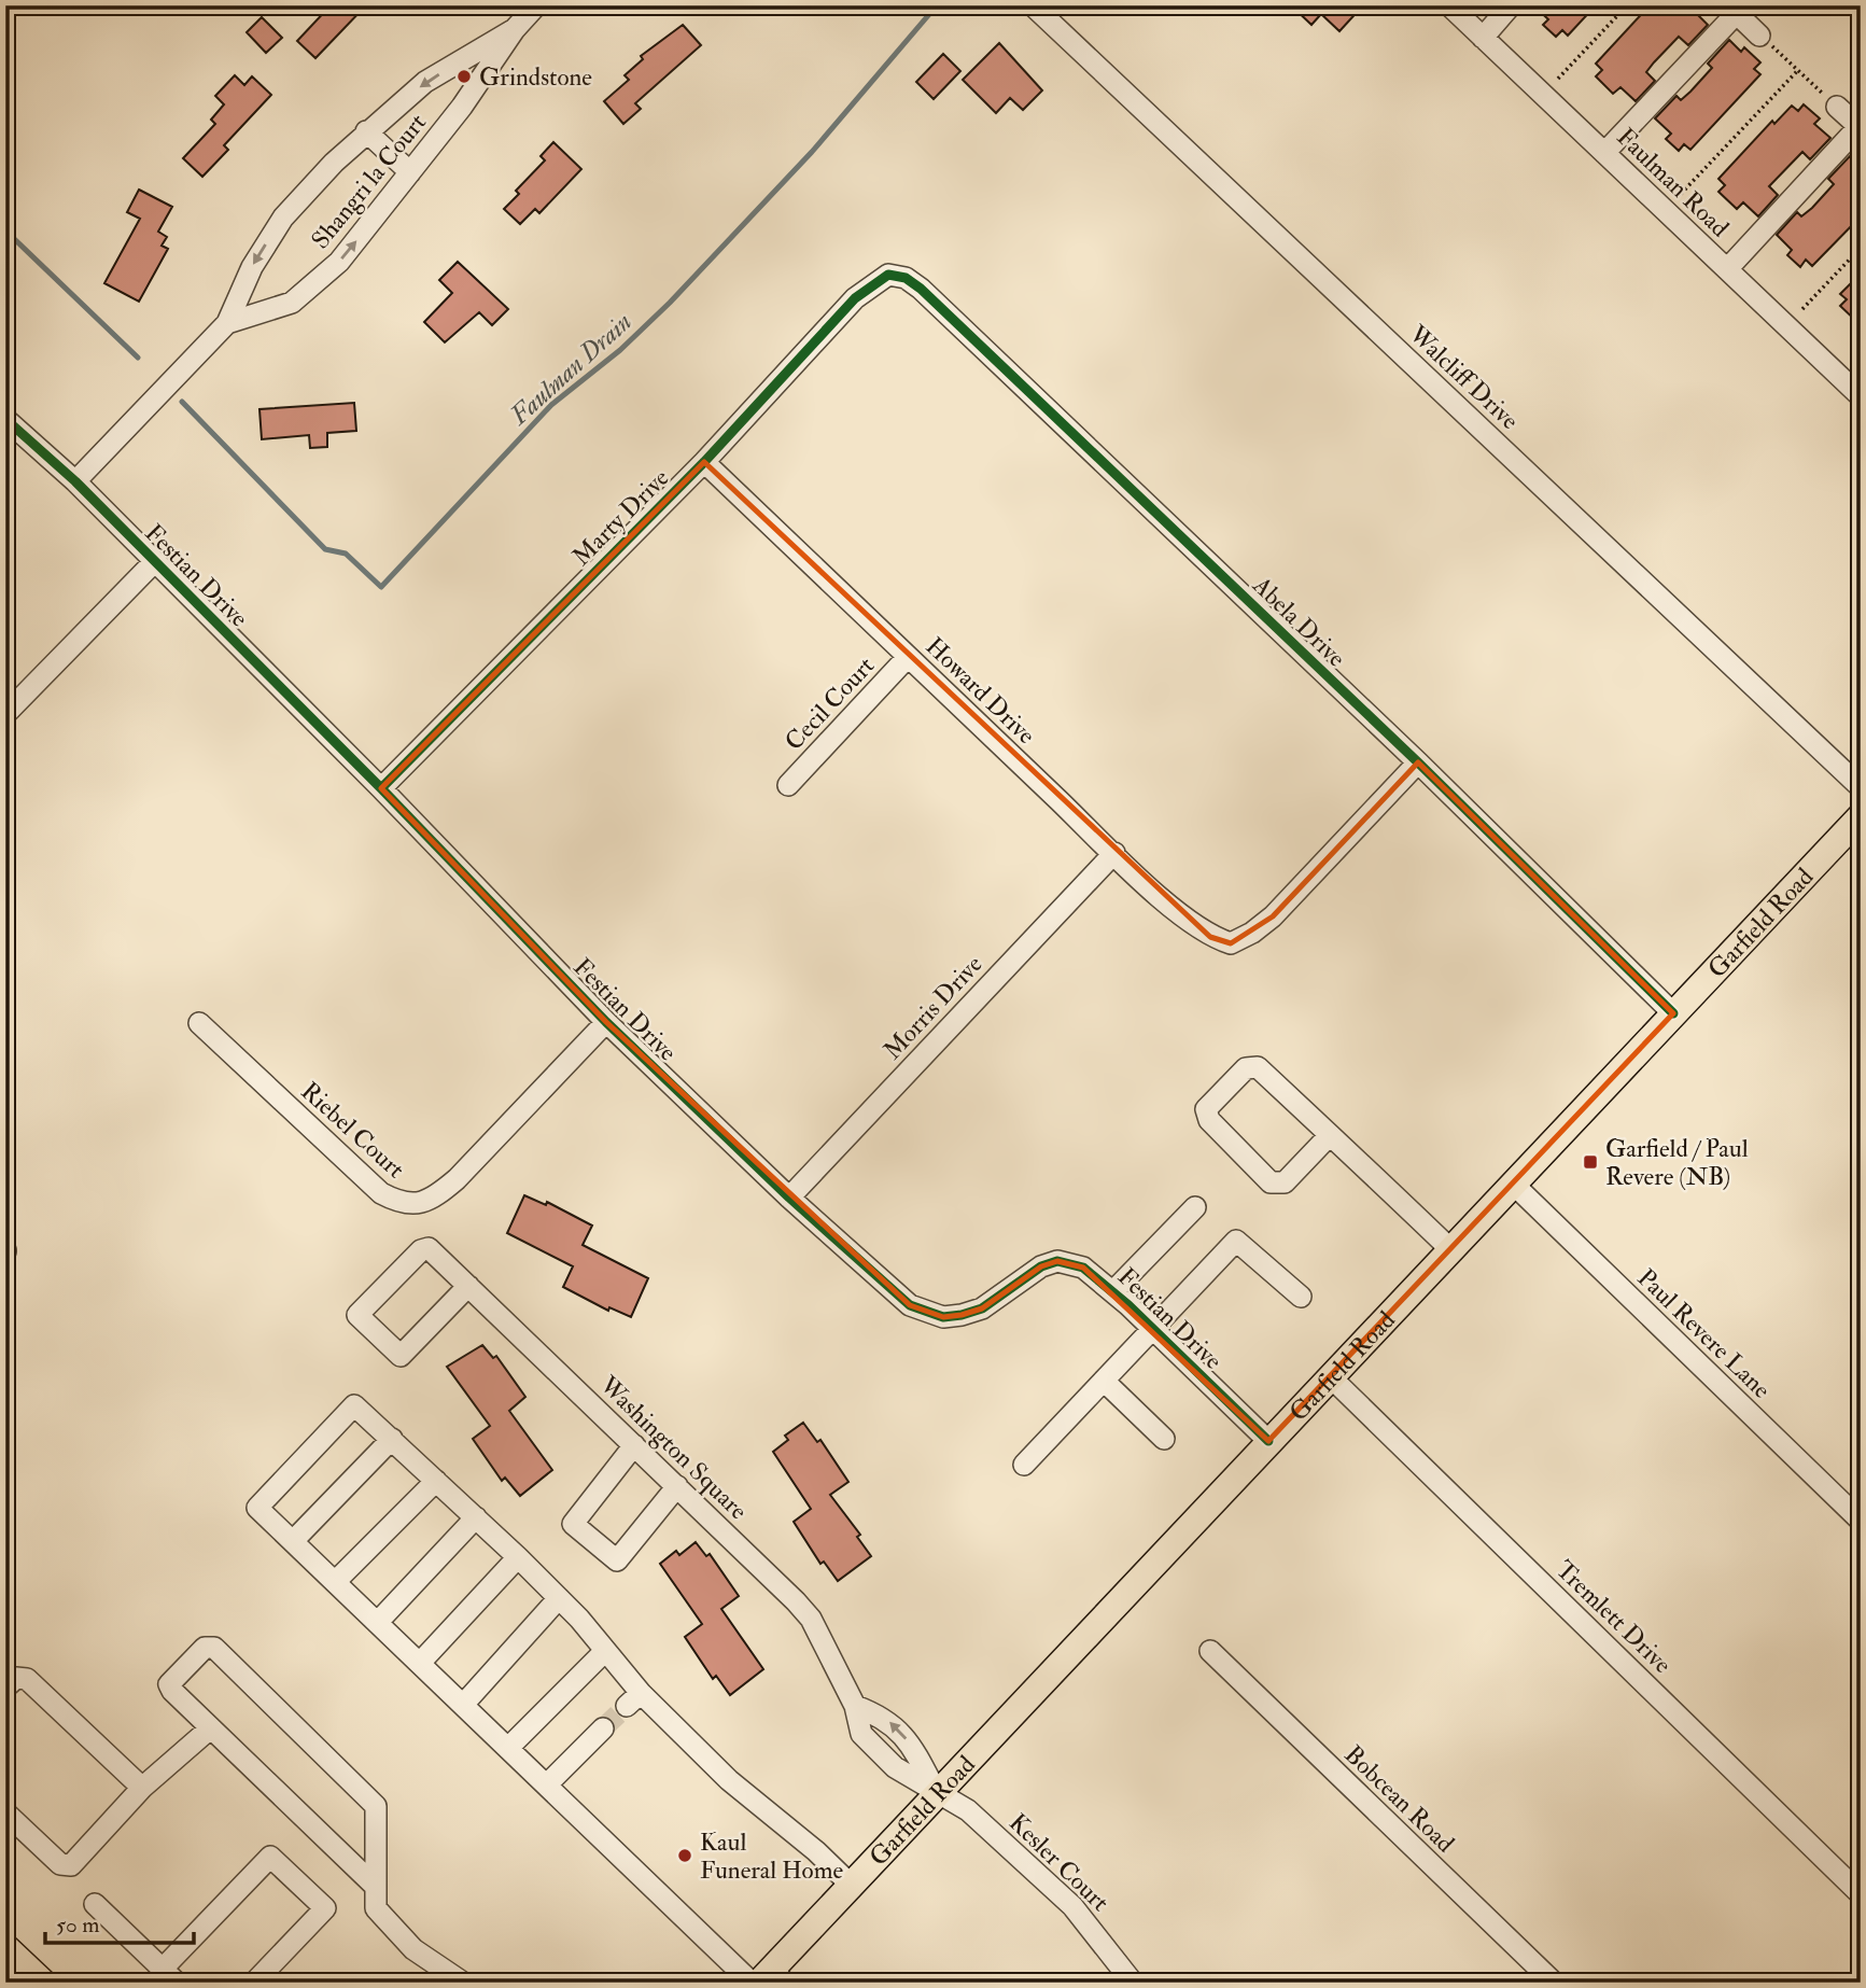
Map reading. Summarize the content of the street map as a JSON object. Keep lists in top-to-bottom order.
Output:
{
  "streets": {
    "main road": ["Garfield Road"],
    "street": [
      "Shangri la Court",
      "Faulman Road",
      "Walcliff Drive",
      "Marty Drive",
      "Festian Drive",
      "Abela Drive",
      "Howard Drive",
      "Cecil Court",
      "Morris Drive",
      "Riebel Court",
      "Paul Revere Lane",
      "Washington Square",
      "Tremlett Drive",
      "Bobcean Road",
      "Kesler Court"
    ]
  },
  "crossings": [
    ["Shangri la Court", "Festian Drive"],
    ["Marty Drive", "Festian Drive"],
    ["Marty Drive", "Abela Drive"],
    ["Marty Drive", "Howard Drive"],
    ["Festian Drive", "Garfield Road"],
    ["Festian Drive", "Morris Drive"],
    ["Festian Drive", "Riebel Court"],
    ["Abela Drive", "Howard Drive"],
    ["Abela Drive", "Garfield Road"],
    ["Howard Drive", "Cecil Court"],
    ["Howard Drive", "Morris Drive"],
    ["Garfield Road", "Paul Revere Lane"],
    ["Garfield Road", "Washington Square"],
    ["Garfield Road", "Tremlett Drive"],
    ["Garfield Road", "Kesler Court"],
    ["Washington Square", "Kesler Court"]
  ],
  "water": ["Faulman Drain"],
  "places": {
    "other": ["Grindstone", "Kaul Funeral Home"],
    "transit": ["Garfield / Paul Revere (NB)"]
  },
  "scale_bar": "50 m"
}
